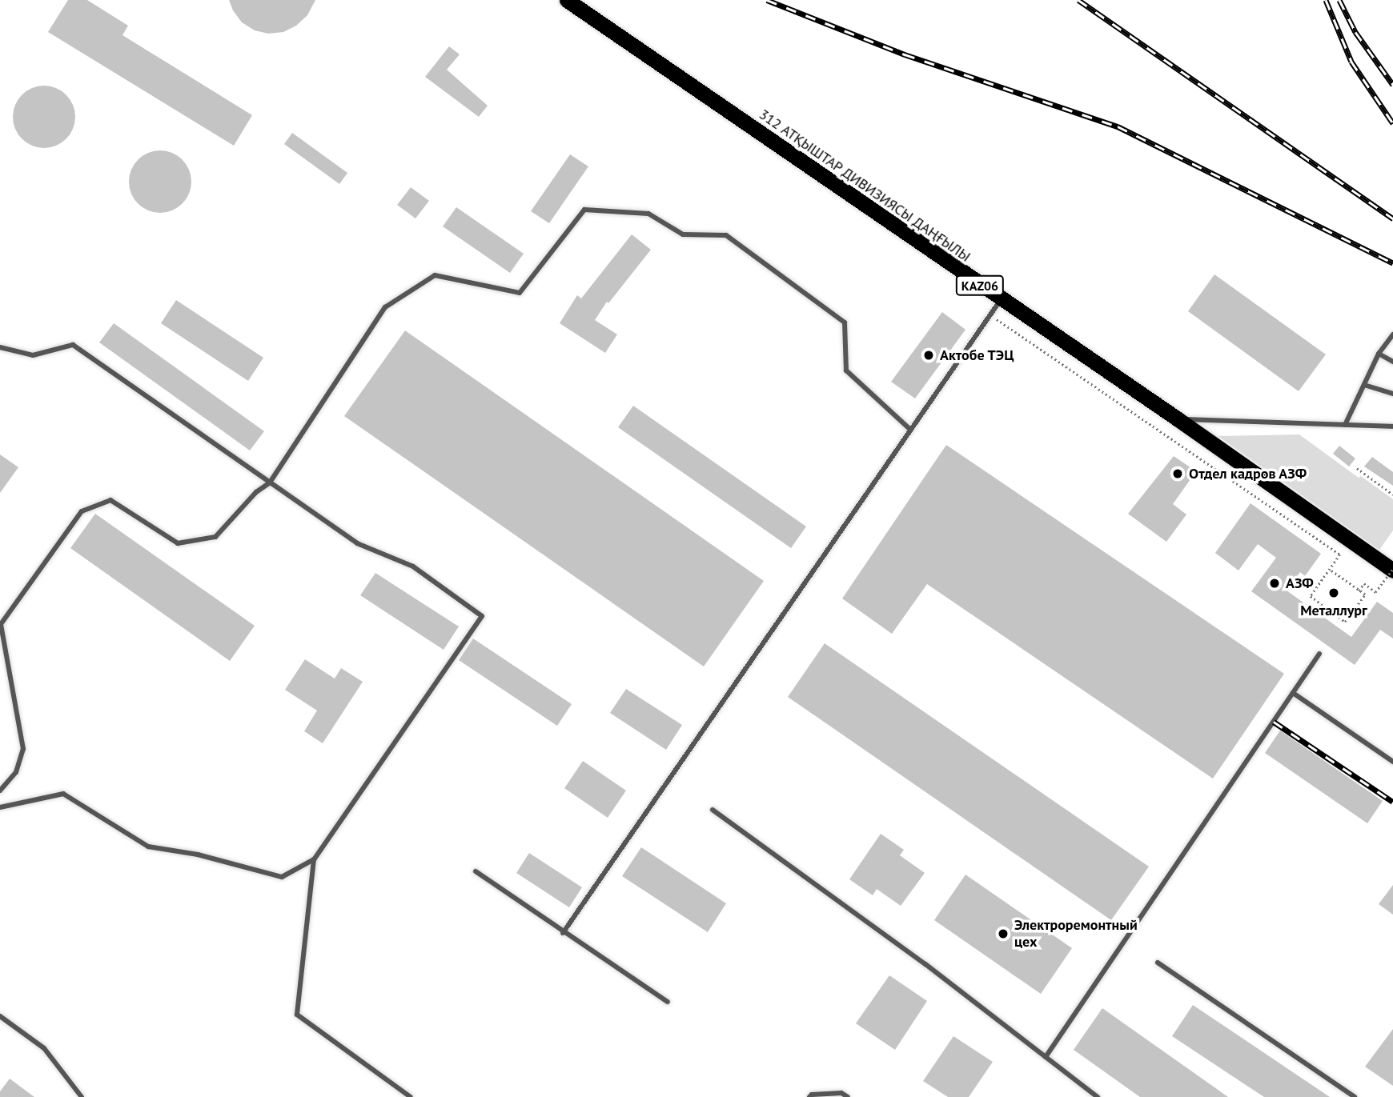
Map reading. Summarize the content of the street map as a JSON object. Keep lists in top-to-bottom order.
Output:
{
  "streets": {
    "highway": ["312 АТҚЫШТАР ДИВИЗИЯСЫ ДАҢҒЫЛЫ", "KАZ06"]
  },
  "places": [
    "Актобе ТЭЦ",
    "Отдел кадров АЗФ",
    "АЗФ",
    "Металлург",
    "Электроремонтный цех"
  ]
}
